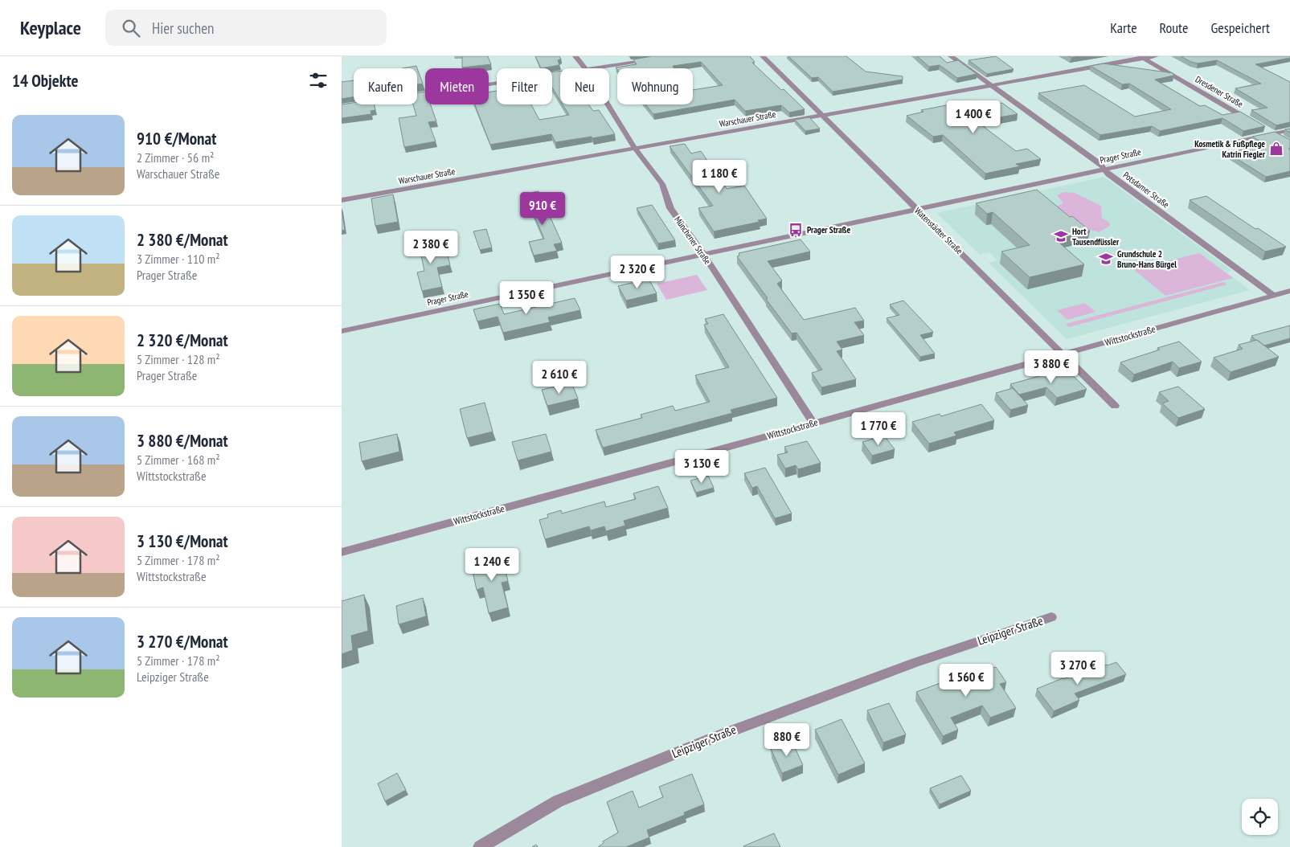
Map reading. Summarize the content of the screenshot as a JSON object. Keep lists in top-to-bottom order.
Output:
{
  "streets": {
    "street": [
      "Dresdener Straße",
      "Warschauer Straße",
      "Prager Straße",
      "Potsdamer Straße",
      "Watenstädter Straße",
      "Münchener Straße",
      "Wittstockstraße",
      "Leipziger Straße"
    ]
  },
  "crossings": [
    ["Dresdener Straße", "Warschauer Straße"],
    ["Warschauer Straße", "Potsdamer Straße"],
    ["Warschauer Straße", "Watenstädter Straße"],
    ["Warschauer Straße", "Münchener Straße"],
    ["Prager Straße", "Potsdamer Straße"],
    ["Prager Straße", "Watenstädter Straße"],
    ["Prager Straße", "Münchener Straße"],
    ["Potsdamer Straße", "Wittstockstraße"],
    ["Watenstädter Straße", "Wittstockstraße"],
    ["Münchener Straße", "Wittstockstraße"]
  ],
  "places": {
    "shop": ["Kosmetik & Fußpflege Katrin Fiegler"],
    "bus stop": ["Prager Straße"],
    "school or university": ["Hort Tausendfüssler", "Grundschule 2 Bruno-Hans Bürgel"]
  },
  "page": {
    "header": "Keyplace",
    "search": "Hier suchen",
    "nav": ["Karte", "Route", "Gespeichert"],
    "heading": "14 Objekte",
    "chip": [
      "Kaufen",
      "Mieten",
      "Filter",
      "Neu",
      "Wohnung"
    ],
    "price": [
      "1 400 €",
      "1 180 €",
      "910 €",
      "2 380 €",
      "2 320 €",
      "1 350 €",
      "3 880 €",
      "2 610 €",
      "1 770 €",
      "3 130 €",
      "1 240 €",
      "3 270 €",
      "1 560 €",
      "880 €"
    ],
    "list": [
      {
        "name": "910 €/Monat",
        "note": "2 Zimmer · 56 m² · Warschauer Straße"
      },
      {
        "name": "2 380 €/Monat",
        "note": "3 Zimmer · 110 m² · Prager Straße"
      },
      {
        "name": "2 320 €/Monat",
        "note": "5 Zimmer · 128 m² · Prager Straße"
      },
      {
        "name": "3 880 €/Monat",
        "note": "5 Zimmer · 168 m² · Wittstockstraße"
      },
      {
        "name": "3 130 €/Monat",
        "note": "5 Zimmer · 178 m² · Wittstockstraße"
      },
      {
        "name": "3 270 €/Monat",
        "note": "5 Zimmer · 178 m² · Leipziger Straße"
      }
    ]
  }
}
